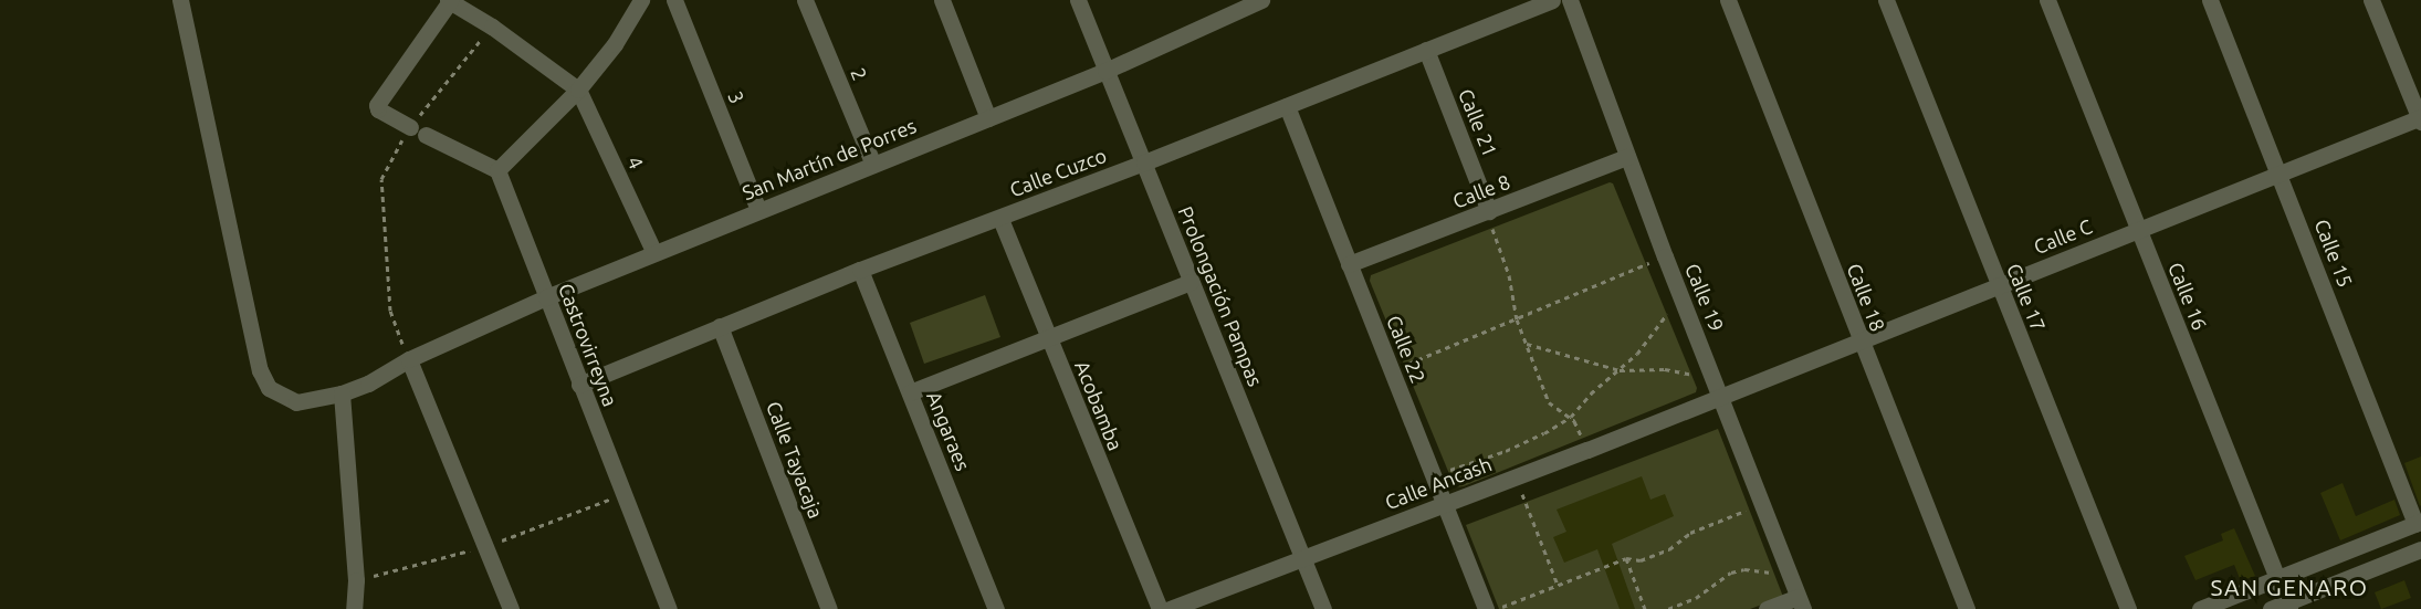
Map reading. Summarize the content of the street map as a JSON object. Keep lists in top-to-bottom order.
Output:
{
  "streets": {
    "street": [
      "2",
      "3",
      "Calle 21",
      "San Martín de Porres",
      "4",
      "Calle Cuzco",
      "Calle 8",
      "Calle C",
      "Calle 15",
      "Prolongación Pampas",
      "Calle 16",
      "Calle 19",
      "Calle 18",
      "Calle 17",
      "Castrovirreyna",
      "Calle 22",
      "Acobamba",
      "Angaraes",
      "Calle Tayacaja",
      "Calle Ancash"
    ]
  },
  "crossings": [
    ["2", "San Martín de Porres"],
    ["3", "San Martín de Porres"],
    ["Calle 21", "Calle Cuzco"],
    ["Calle 21", "Calle 8"],
    ["San Martín de Porres", "4"],
    ["San Martín de Porres", "Prolongación Pampas"],
    ["San Martín de Porres", "Castrovirreyna"],
    ["Calle Cuzco", "Prolongación Pampas"],
    ["Calle Cuzco", "Castrovirreyna"],
    ["Calle Cuzco", "Calle 22"],
    ["Calle Cuzco", "Acobamba"],
    ["Calle Cuzco", "Angaraes"],
    ["Calle Cuzco", "Calle Tayacaja"],
    ["Calle 8", "Calle 19"],
    ["Calle 8", "Calle 22"],
    ["Calle C", "Calle 15"],
    ["Calle C", "Calle 16"],
    ["Calle C", "Calle 19"],
    ["Calle C", "Calle 18"],
    ["Calle C", "Calle 17"],
    ["Calle C", "Calle Ancash"],
    ["Prolongación Pampas", "Calle Ancash"],
    ["Calle 19", "Calle Ancash"],
    ["Calle 22", "Calle Ancash"]
  ],
  "districts": ["SAN GENARO"]
}
